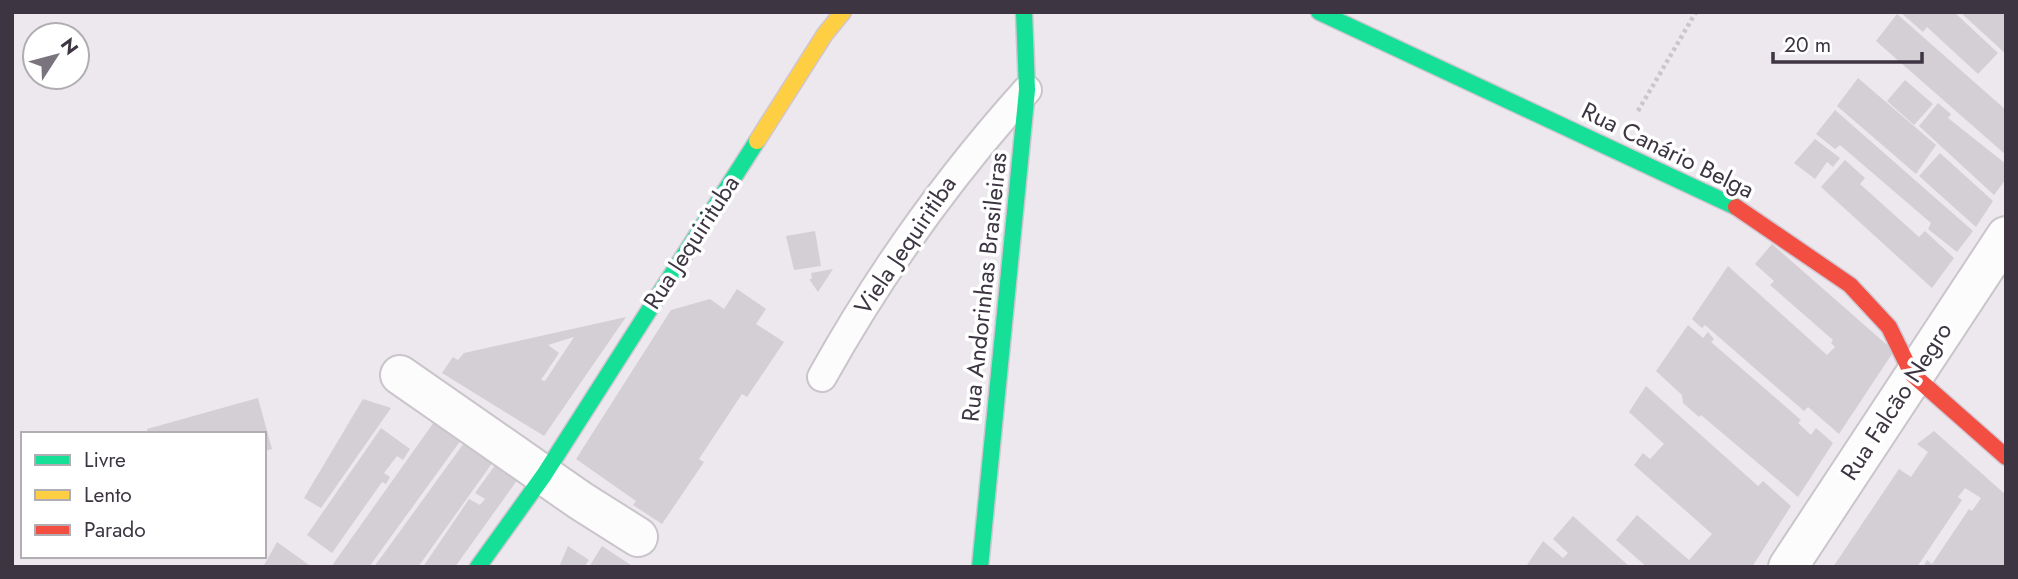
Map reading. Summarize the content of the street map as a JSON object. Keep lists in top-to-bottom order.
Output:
{
  "streets": {
    "street": [
      "Rua Canário Belga",
      "Rua Jequirituba",
      "Rua Andorinhas Brasileiras",
      "Rua Falcão Negro"
    ],
    "lane": ["Viela Jequiritiba"]
  },
  "crossings": [
    ["Rua Canário Belga", "Rua Falcão Negro"],
    ["Viela Jequiritiba", "Rua Andorinhas Brasileiras"]
  ],
  "legend": ["Livre", "Lento", "Parado"],
  "scale_bar": "20 m",
  "north": "top right"
}
